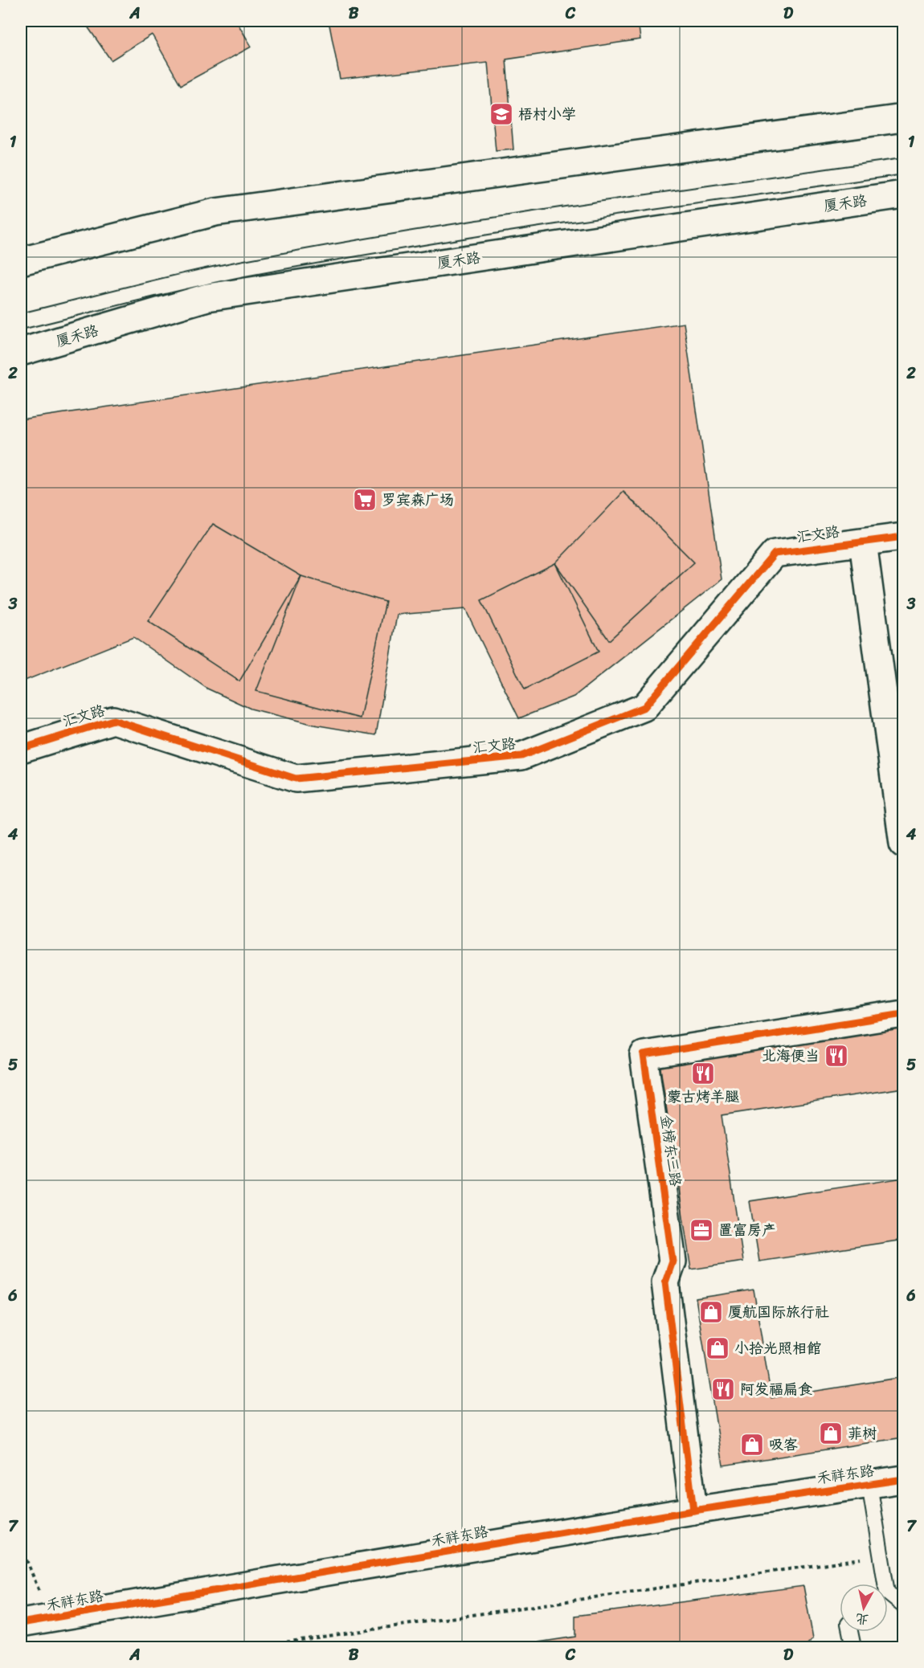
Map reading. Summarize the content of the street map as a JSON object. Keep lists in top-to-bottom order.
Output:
{
  "streets": {
    "street": [
      "厦禾路",
      "汇文路",
      "金榜东三路",
      "禾祥东路"
    ]
  },
  "crossings": [
    ["金榜东三路", "禾祥东路"]
  ],
  "places": {
    "school or university": ["梧村小学"],
    "supermarket": ["罗宾森广场"],
    "restaurant": ["北海便当", "蒙古烤羊腿", "阿发福扁食"],
    "office": ["置富房产"],
    "shop": [
      "厦航国际旅行社",
      "小拾光照相館",
      "菲树",
      "吸客"
    ]
  },
  "north": "bottom",
  "grid": {
    "columns": [
      "A",
      "B",
      "C",
      "D"
    ],
    "rows": [
      "1",
      "2",
      "3",
      "4",
      "5",
      "6",
      "7"
    ]
  }
}
